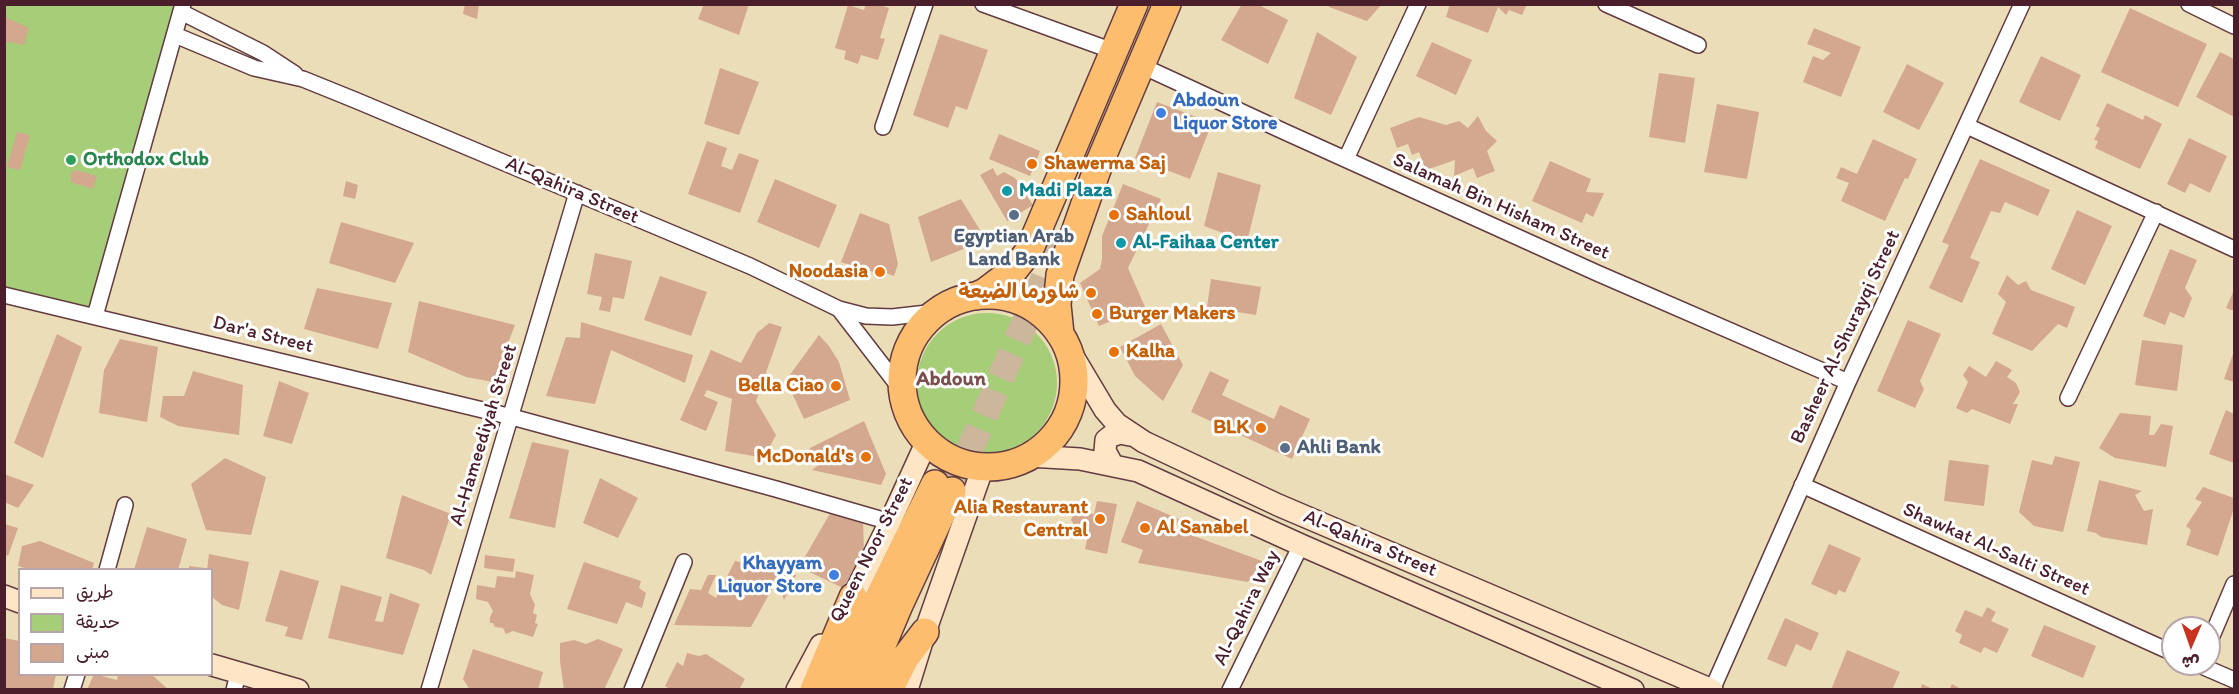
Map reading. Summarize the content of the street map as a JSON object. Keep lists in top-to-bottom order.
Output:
{
  "streets": {
    "highway": ["Queen Noor Street"],
    "main road": ["Al-Qahira Street"],
    "street": [
      "Salamah Bin Hisham Street",
      "Dar'a Street",
      "Basheer Al-Shurayqi Street",
      "Al-Hameediyah Street",
      "Shawkat Al-Salti Street",
      "Al-Qahira Way"
    ]
  },
  "crossings": [
    ["Al-Qahira Street", "Basheer Al-Shurayqi Street"],
    ["Al-Qahira Street", "Al-Hameediyah Street"],
    ["Al-Qahira Street", "Queen Noor Street"],
    ["Al-Qahira Street", "Al-Qahira Way"],
    ["Salamah Bin Hisham Street", "Basheer Al-Shurayqi Street"],
    ["Dar'a Street", "Al-Hameediyah Street"],
    ["Dar'a Street", "Queen Noor Street"],
    ["Basheer Al-Shurayqi Street", "Shawkat Al-Salti Street"]
  ],
  "districts": ["Abdoun"],
  "places": [
    "Abdoun Liquor Store",
    "Orthodox Club",
    "Shawerma Saj",
    "Madi Plaza",
    "Egyptian Arab Land Bank",
    "Sahloul",
    "Al-Faihaa Center",
    "Noodasia",
    "شاورما الضيعة",
    "Burger Makers",
    "Kalha",
    "Bella Ciao",
    "BLK",
    "Ahli Bank",
    "McDonald's",
    "Alia Restaurant Central",
    "Al Sanabel",
    "Khayyam Liquor Store"
  ],
  "legend": ["طريق", "حديقة", "مبنى"],
  "north": "bottom"
}
